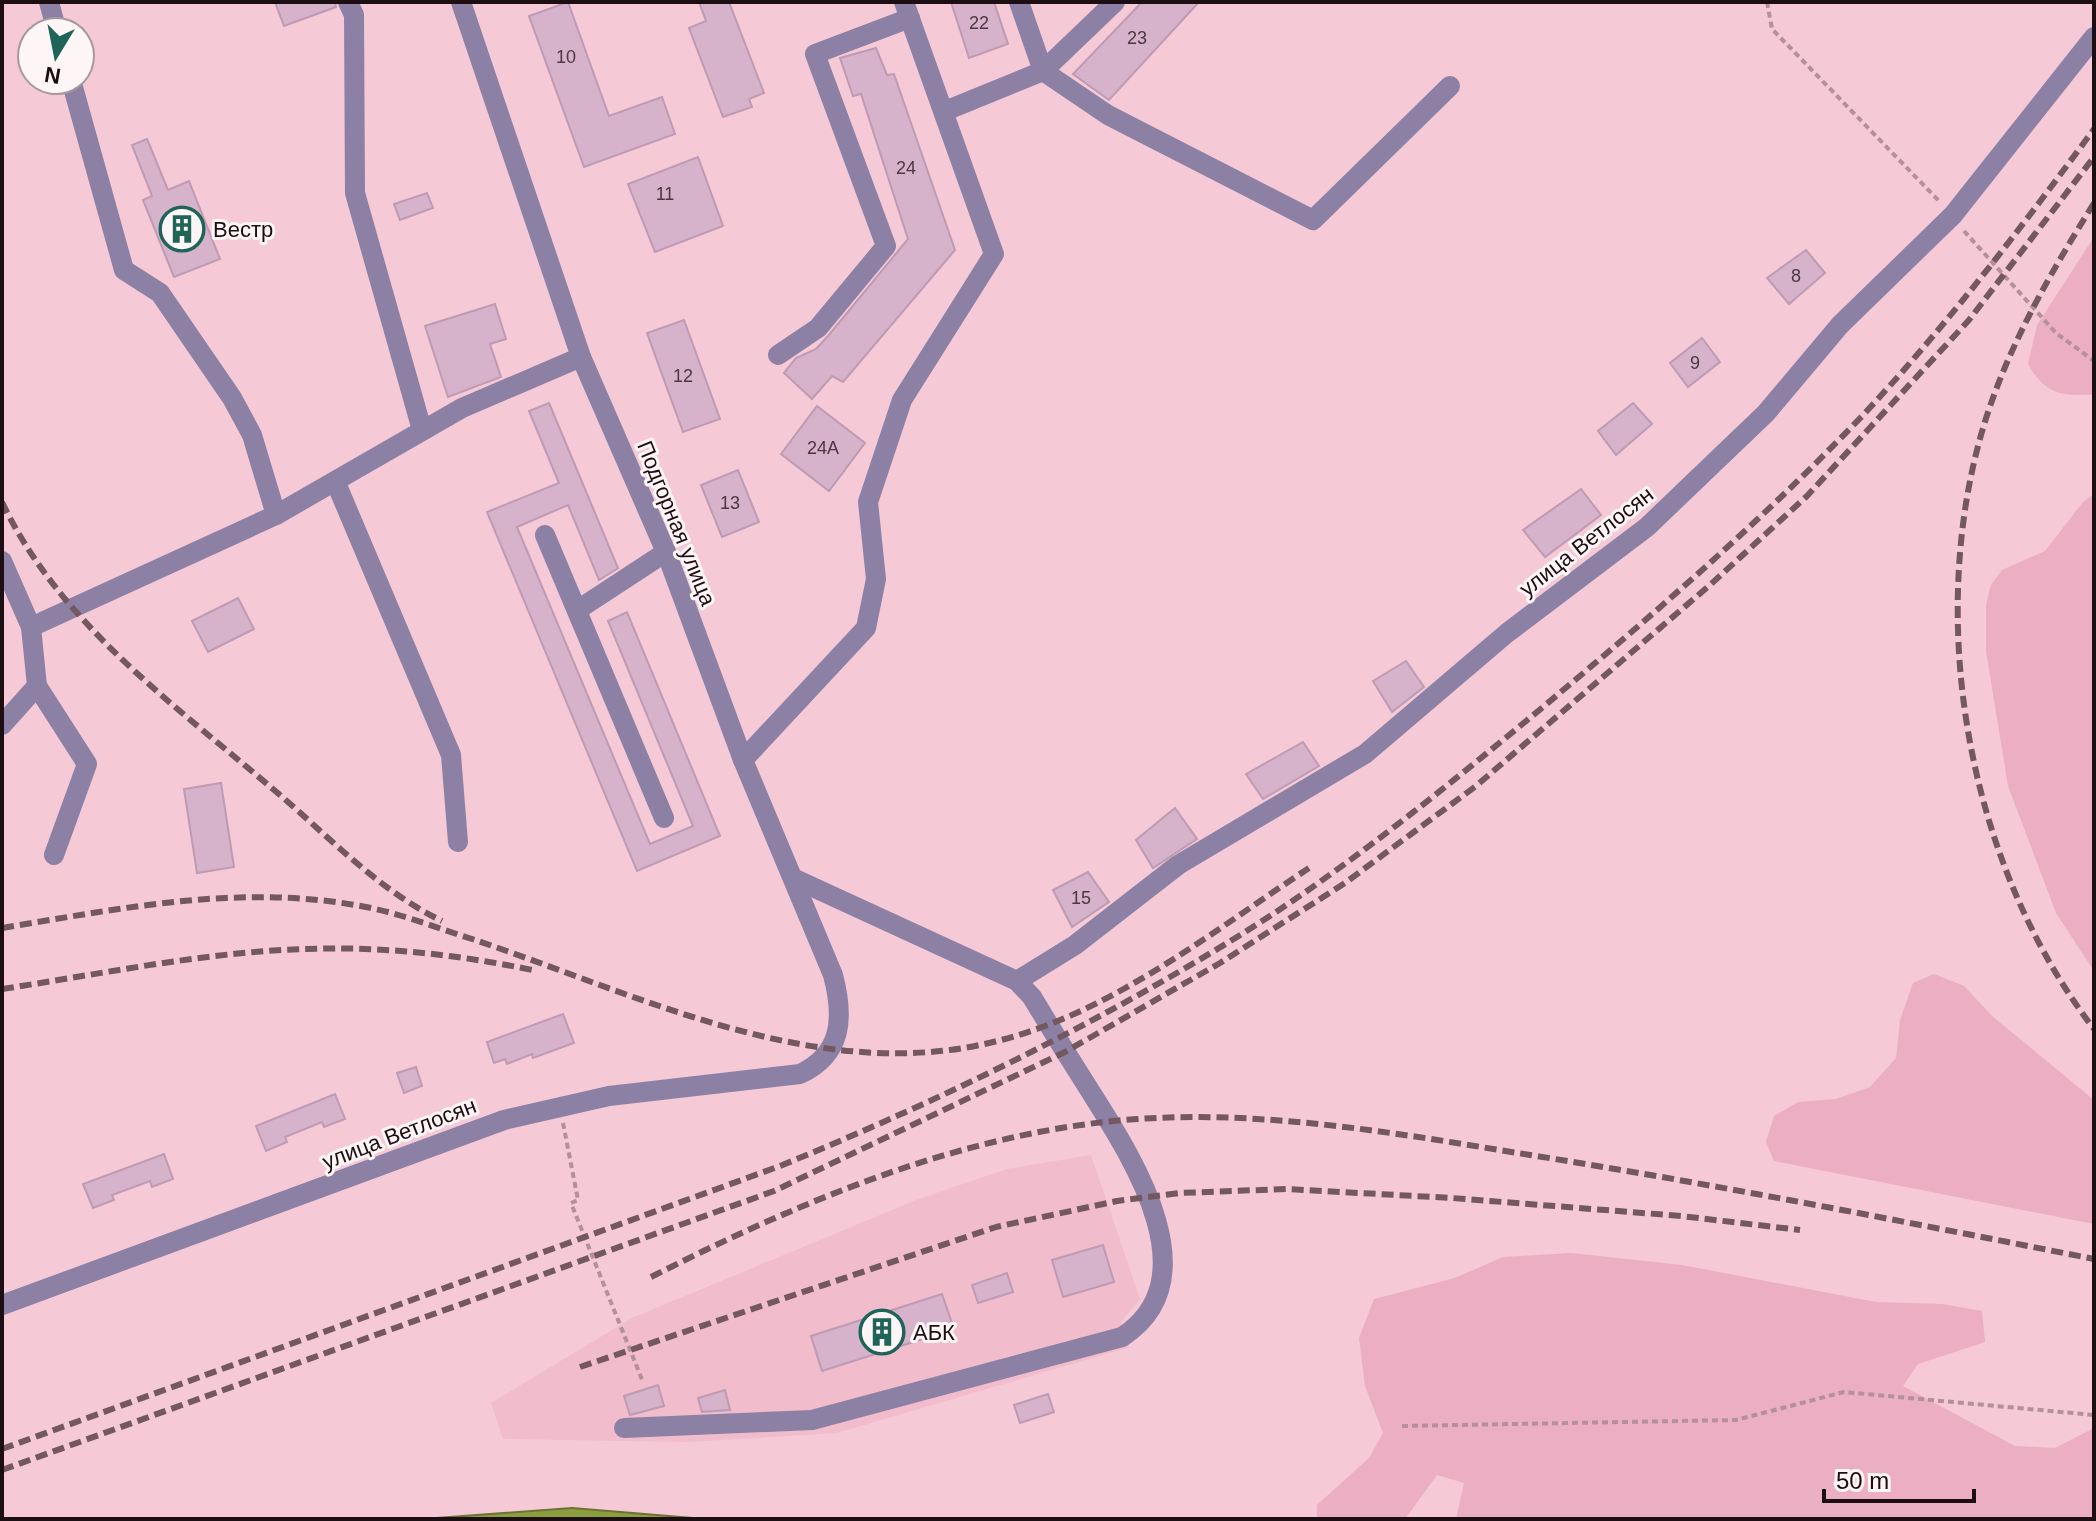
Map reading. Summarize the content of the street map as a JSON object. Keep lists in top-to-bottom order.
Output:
{
  "streets": {
    "street": ["Подгорная улица", "улица Ветлосян"]
  },
  "crossings": [
    ["Подгорная улица", "улица Ветлосян"]
  ],
  "places": {
    "building": ["Вестр", "АБК"]
  },
  "house_numbers": [
    "22",
    "23",
    "10",
    "24",
    "11",
    "8",
    "9",
    "12",
    "24А",
    "13",
    "15"
  ],
  "scale_bar": "50 m",
  "north": "bottom"
}
